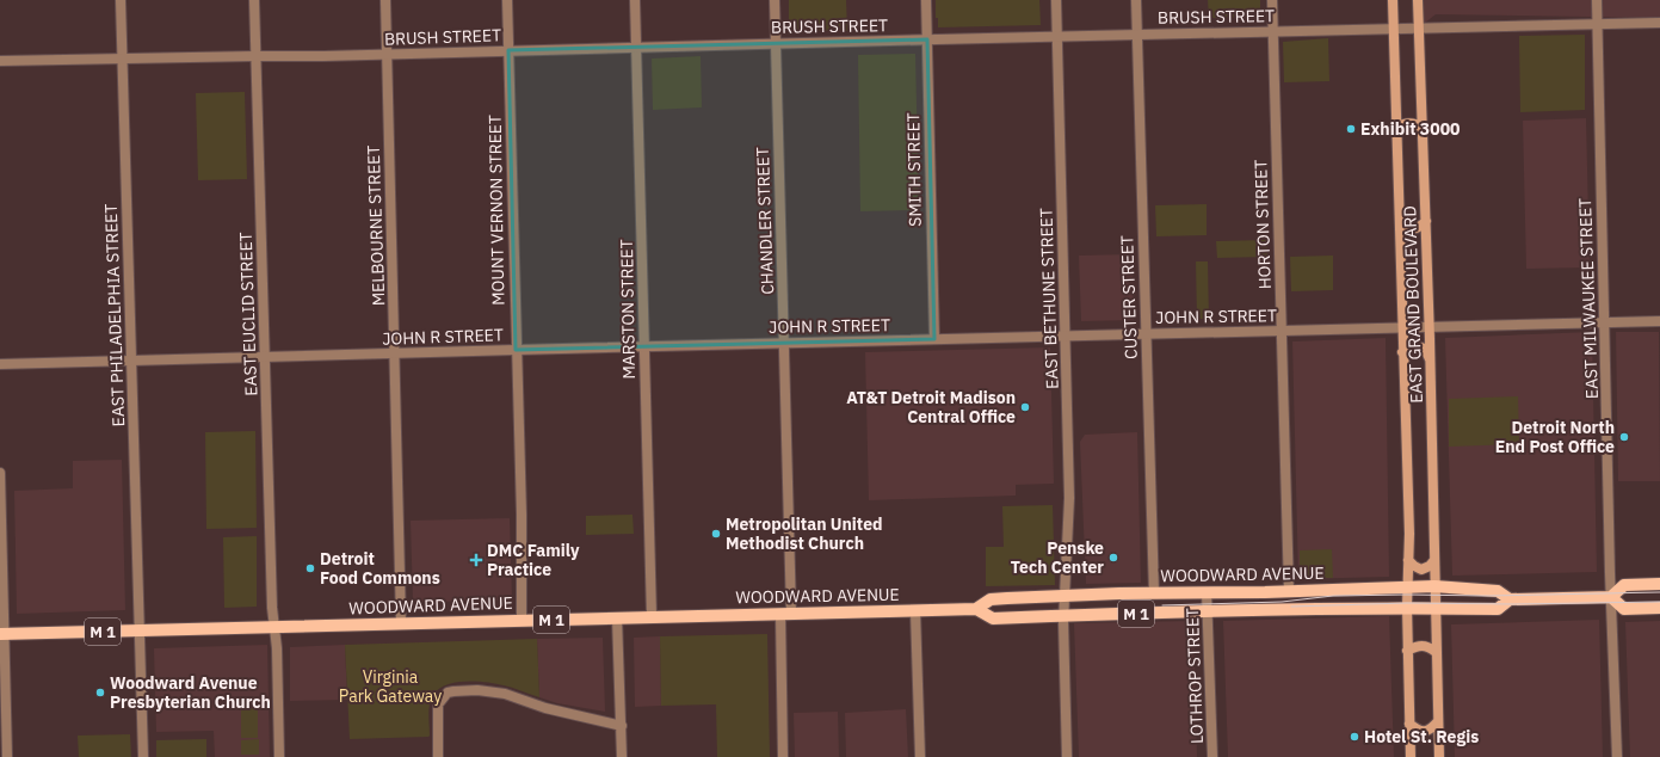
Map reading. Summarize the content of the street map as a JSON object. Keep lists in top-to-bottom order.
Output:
{
  "streets": {
    "main road": ["EAST GRAND BOULEVARD", "WOODWARD AVENUE", "M 1"],
    "street": [
      "BRUSH STREET",
      "SMITH STREET",
      "MOUNT VERNON STREET",
      "CHANDLER STREET",
      "HORTON STREET",
      "MELBOURNE STREET",
      "CUSTER STREET",
      "EAST BETHUNE STREET",
      "EAST MILWAUKEE STREET",
      "MARSTON STREET",
      "EAST EUCLID STREET",
      "EAST PHILADELPHIA STREET",
      "JOHN R STREET",
      "LOTHROP STREET"
    ]
  },
  "crossings": [
    ["BRUSH STREET", "SMITH STREET"],
    ["BRUSH STREET", "MOUNT VERNON STREET"],
    ["BRUSH STREET", "CHANDLER STREET"],
    ["BRUSH STREET", "HORTON STREET"],
    ["BRUSH STREET", "MELBOURNE STREET"],
    ["BRUSH STREET", "CUSTER STREET"],
    ["BRUSH STREET", "EAST BETHUNE STREET"],
    ["BRUSH STREET", "EAST MILWAUKEE STREET"],
    ["BRUSH STREET", "EAST GRAND BOULEVARD"],
    ["BRUSH STREET", "MARSTON STREET"],
    ["BRUSH STREET", "EAST EUCLID STREET"],
    ["BRUSH STREET", "EAST PHILADELPHIA STREET"],
    ["SMITH STREET", "JOHN R STREET"],
    ["MOUNT VERNON STREET", "JOHN R STREET"],
    ["MOUNT VERNON STREET", "WOODWARD AVENUE"],
    ["CHANDLER STREET", "JOHN R STREET"],
    ["CHANDLER STREET", "WOODWARD AVENUE"],
    ["HORTON STREET", "JOHN R STREET"],
    ["HORTON STREET", "WOODWARD AVENUE"],
    ["MELBOURNE STREET", "JOHN R STREET"],
    ["MELBOURNE STREET", "WOODWARD AVENUE"],
    ["CUSTER STREET", "JOHN R STREET"],
    ["CUSTER STREET", "WOODWARD AVENUE"],
    ["EAST BETHUNE STREET", "JOHN R STREET"],
    ["EAST BETHUNE STREET", "WOODWARD AVENUE"],
    ["EAST MILWAUKEE STREET", "JOHN R STREET"],
    ["EAST MILWAUKEE STREET", "WOODWARD AVENUE"],
    ["EAST GRAND BOULEVARD", "JOHN R STREET"],
    ["EAST GRAND BOULEVARD", "WOODWARD AVENUE"],
    ["MARSTON STREET", "JOHN R STREET"],
    ["MARSTON STREET", "WOODWARD AVENUE"],
    ["EAST EUCLID STREET", "JOHN R STREET"],
    ["EAST EUCLID STREET", "WOODWARD AVENUE"],
    ["EAST PHILADELPHIA STREET", "JOHN R STREET"],
    ["EAST PHILADELPHIA STREET", "WOODWARD AVENUE"],
    ["WOODWARD AVENUE", "LOTHROP STREET"]
  ],
  "parks": ["Virginia Park Gateway"],
  "places": {
    "other": [
      "Exhibit 3000",
      "AT&T Detroit Madison Central Office",
      "Detroit North End Post Office",
      "Metropolitan United Methodist Church",
      "Penske Tech Center",
      "Detroit Food Commons",
      "Woodward Avenue Presbyterian Church",
      "Hotel St. Regis"
    ],
    "health": ["DMC Family Practice"]
  }
}
